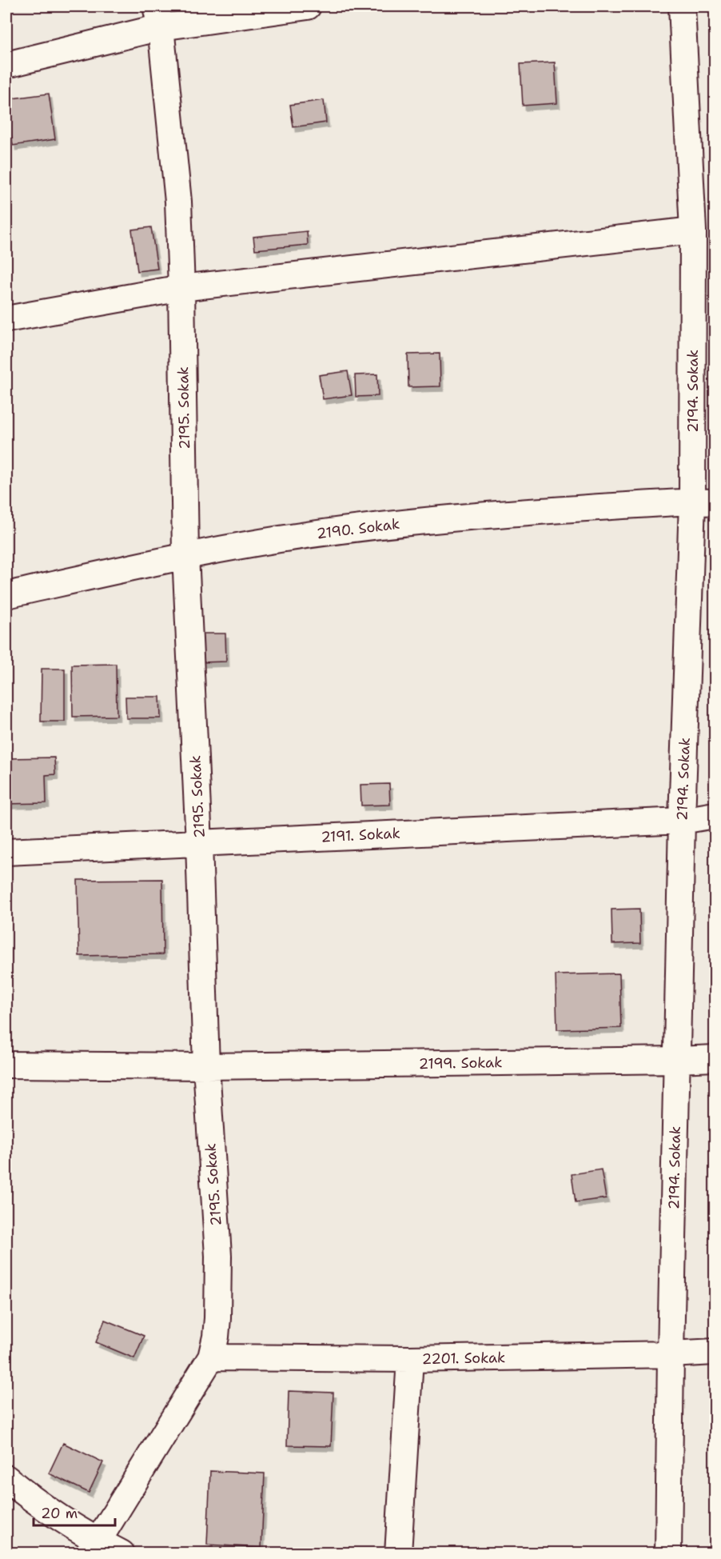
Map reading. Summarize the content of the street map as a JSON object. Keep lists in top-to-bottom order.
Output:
{
  "streets": {
    "street": [
      "2194. Sokak",
      "2195. Sokak",
      "2190. Sokak",
      "2191. Sokak",
      "2199. Sokak",
      "2201. Sokak"
    ]
  },
  "crossings": [
    ["2194. Sokak", "2190. Sokak"],
    ["2194. Sokak", "2191. Sokak"],
    ["2194. Sokak", "2199. Sokak"],
    ["2194. Sokak", "2201. Sokak"],
    ["2195. Sokak", "2190. Sokak"],
    ["2195. Sokak", "2191. Sokak"],
    ["2195. Sokak", "2199. Sokak"],
    ["2195. Sokak", "2201. Sokak"]
  ],
  "scale_bar": "20 m"
}
